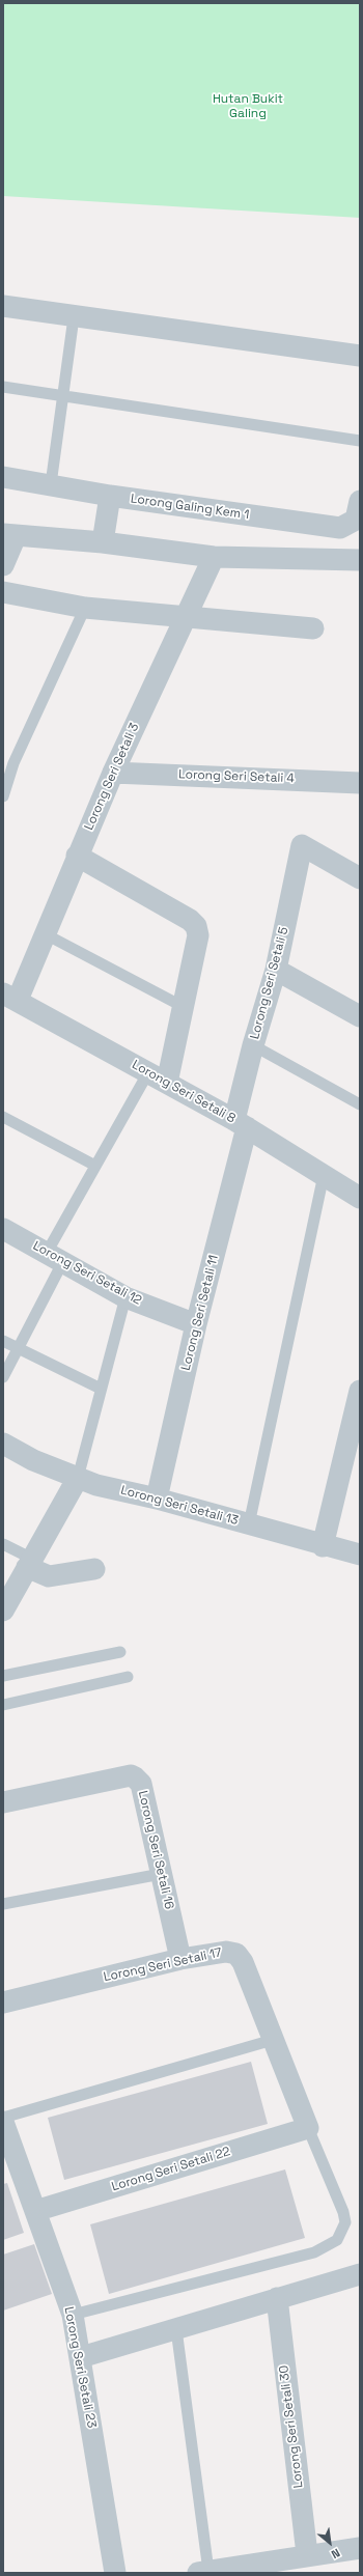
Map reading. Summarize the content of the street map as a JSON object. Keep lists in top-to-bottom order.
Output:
{
  "streets": {
    "street": [
      "Lorong Galing Kem 1",
      "Lorong Seri Setali 3",
      "Lorong Seri Setali 4",
      "Lorong Seri Setali 5",
      "Lorong Seri Setali 8",
      "Lorong Seri Setali 12",
      "Lorong Seri Setali 11",
      "Lorong Seri Setali 13",
      "Lorong Seri Setali 16",
      "Lorong Seri Setali 17",
      "Lorong Seri Setali 22",
      "Lorong Seri Setali 23",
      "Lorong Seri Setali 30"
    ]
  },
  "crossings": [
    ["Lorong Seri Setali 3", "Lorong Seri Setali 4"],
    ["Lorong Seri Setali 3", "Lorong Seri Setali 8"],
    ["Lorong Seri Setali 5", "Lorong Seri Setali 8"],
    ["Lorong Seri Setali 5", "Lorong Seri Setali 11"],
    ["Lorong Seri Setali 8", "Lorong Seri Setali 11"],
    ["Lorong Seri Setali 12", "Lorong Seri Setali 11"],
    ["Lorong Seri Setali 11", "Lorong Seri Setali 13"],
    ["Lorong Seri Setali 16", "Lorong Seri Setali 17"],
    ["Lorong Seri Setali 17", "Lorong Seri Setali 22"],
    ["Lorong Seri Setali 22", "Lorong Seri Setali 23"]
  ],
  "parks": ["Hutan Bukit Galing"],
  "north": "bottom right"
}
